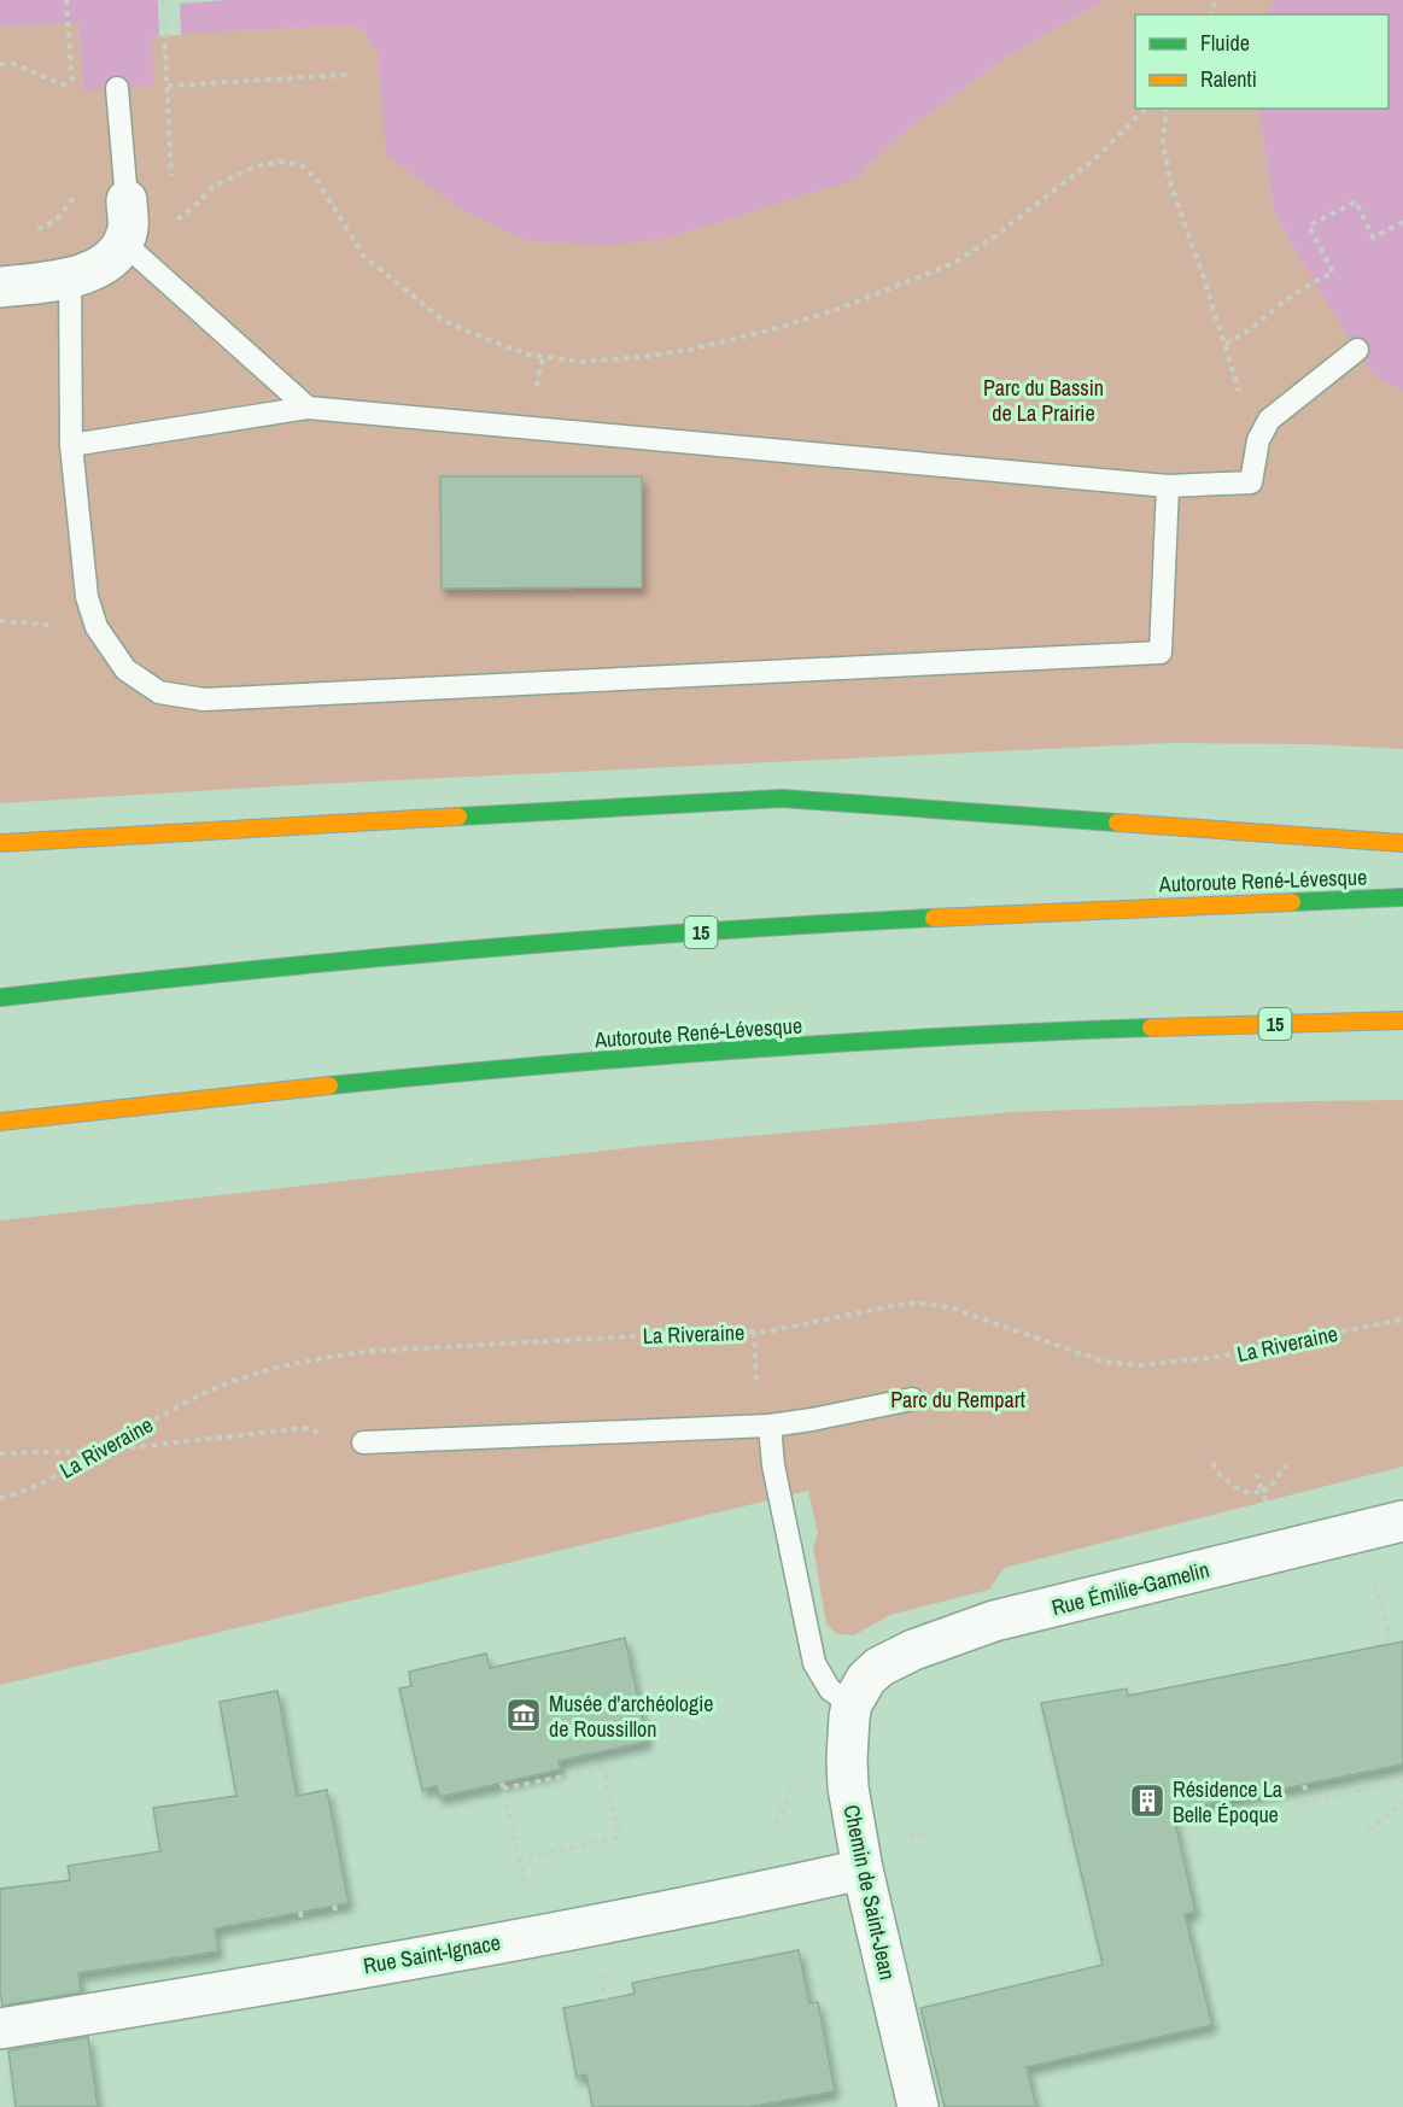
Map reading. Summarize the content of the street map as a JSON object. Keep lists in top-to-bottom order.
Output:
{
  "streets": {
    "highway": ["Autoroute René-Lévesque", "15"],
    "street": ["Rue Émilie-Gamelin", "Chemin de Saint-Jean", "Rue Saint-Ignace"],
    "path": ["La Riveraine"]
  },
  "crossings": [
    ["Rue Émilie-Gamelin", "Chemin de Saint-Jean"],
    ["Chemin de Saint-Jean", "Rue Saint-Ignace"]
  ],
  "parks": ["Parc du Bassin de La Prairie", "Parc du Rempart"],
  "places": {
    "museum": ["Musée d'archéologie de Roussillon"],
    "building": ["Résidence La Belle Époque"]
  },
  "legend": ["Fluide", "Ralenti"]
}
